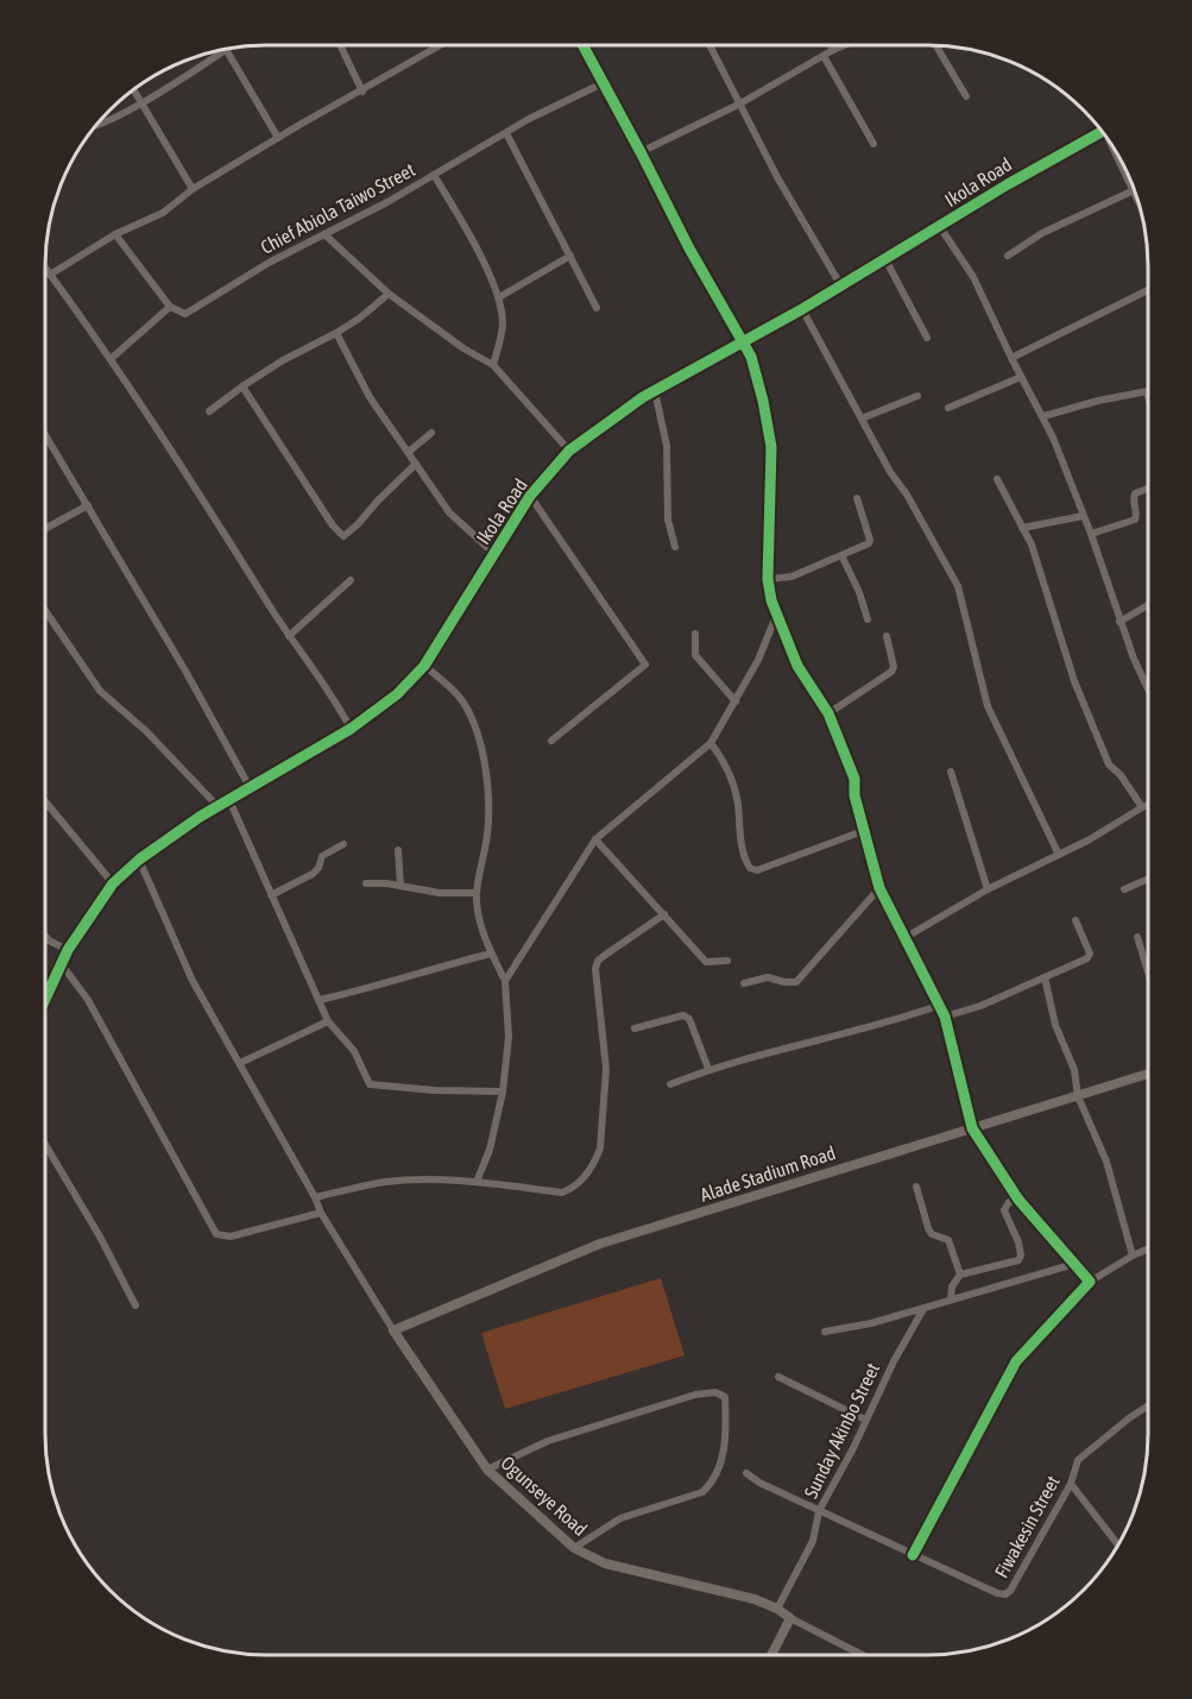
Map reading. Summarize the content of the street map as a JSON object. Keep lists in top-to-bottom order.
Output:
{
  "streets": {
    "street": [
      "Ikola Road",
      "Chief Abiola Taiwo Street",
      "Alade Stadium Road",
      "Sunday Akinbo Street",
      "Ogunseye Road",
      "Fiwakesin Street"
    ]
  },
  "crossings": [
    ["Alade Stadium Road", "Ogunseye Road"],
    ["Sunday Akinbo Street", "Ogunseye Road"],
    ["Sunday Akinbo Street", "Fiwakesin Street"]
  ]
}
